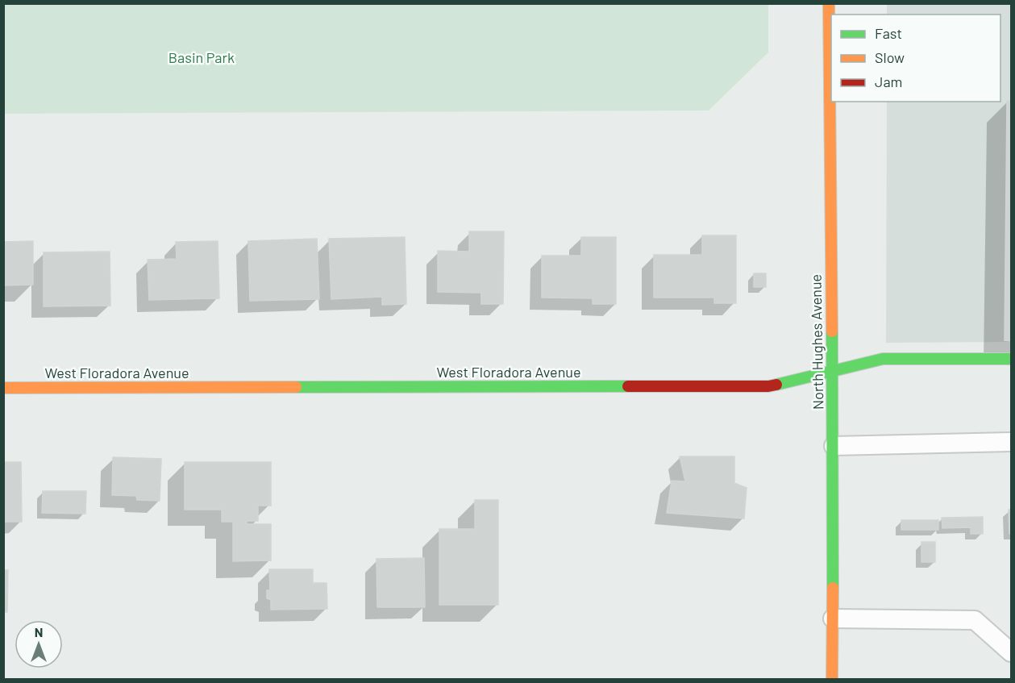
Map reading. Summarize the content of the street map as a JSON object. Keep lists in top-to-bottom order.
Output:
{
  "streets": {
    "street": ["North Hughes Avenue", "West Floradora Avenue"]
  },
  "crossings": [
    ["North Hughes Avenue", "West Floradora Avenue"]
  ],
  "parks": ["Basin Park"],
  "legend": ["Fast", "Slow", "Jam"],
  "north": "top"
}
